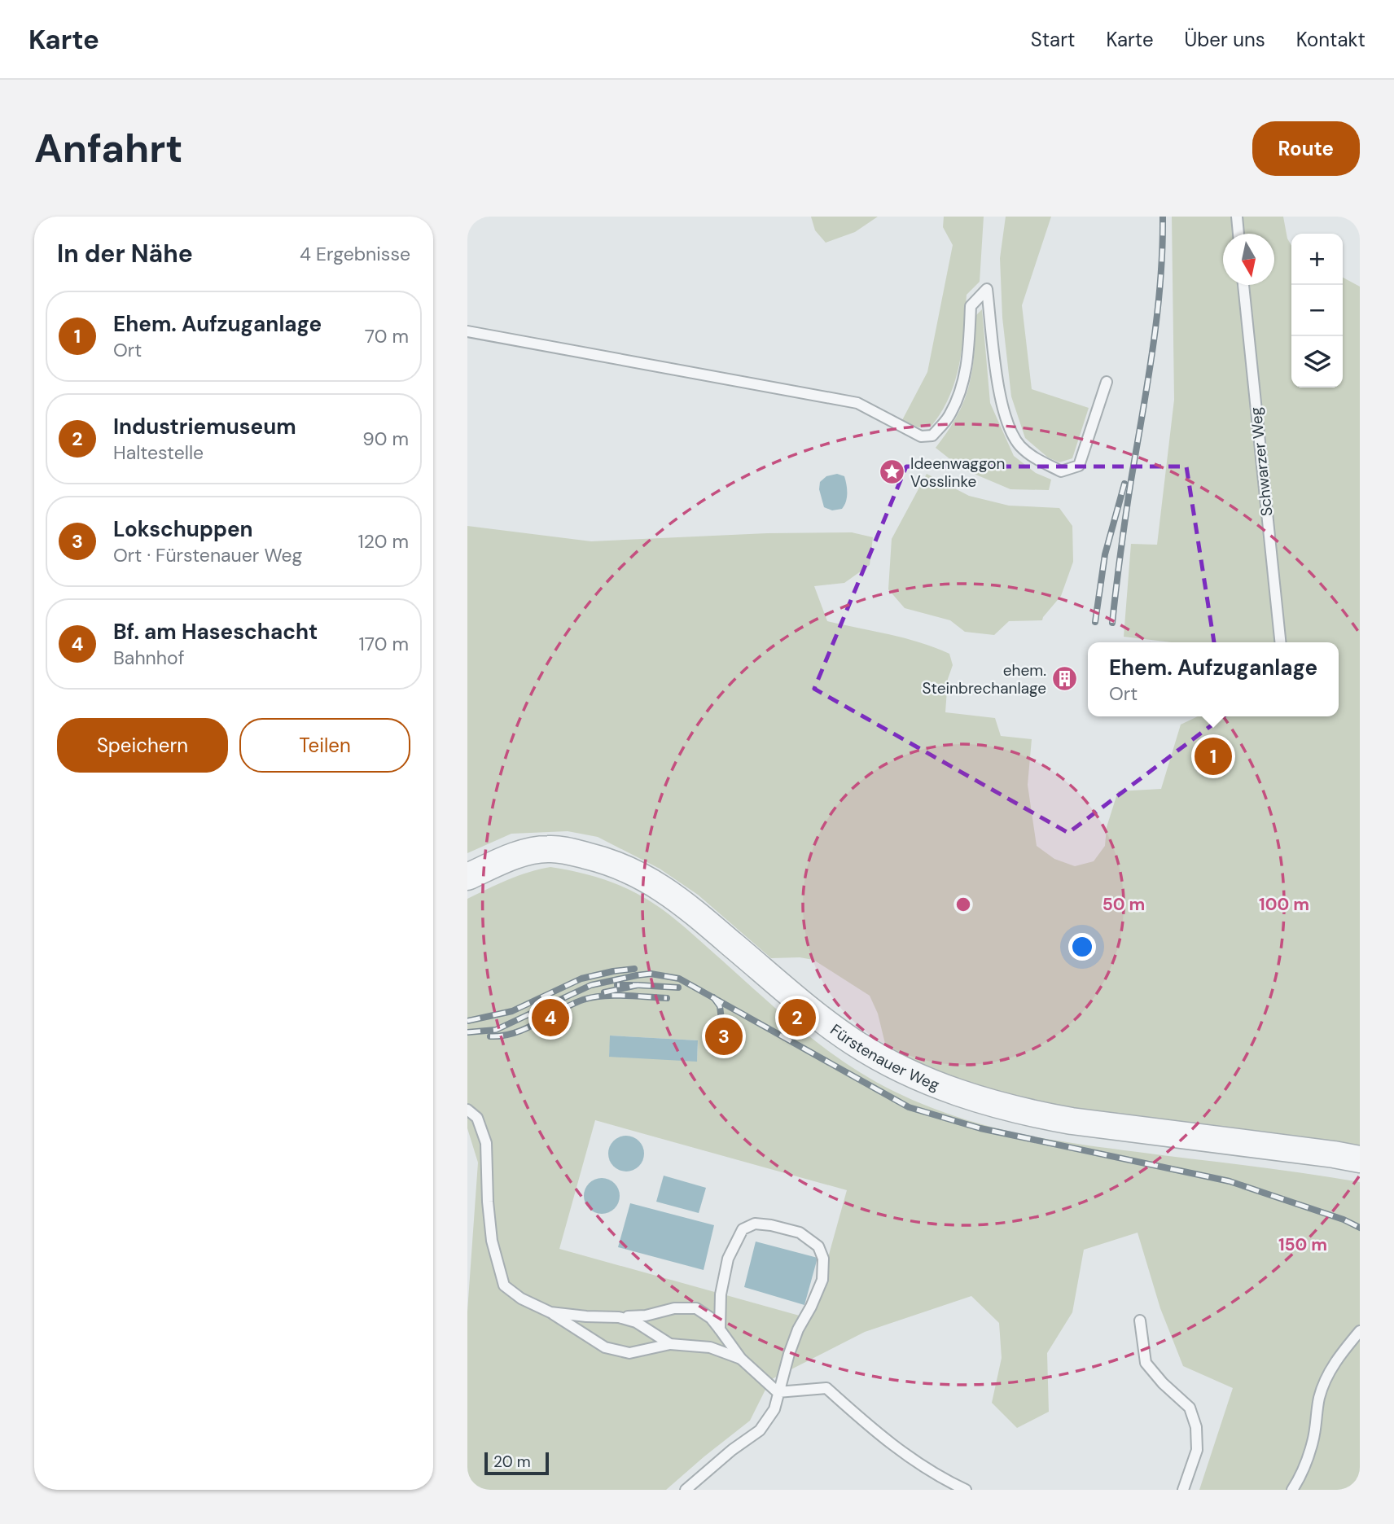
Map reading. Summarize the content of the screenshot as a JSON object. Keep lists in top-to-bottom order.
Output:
{
  "streets": {
    "street": ["Fürstenauer Weg"],
    "lane": ["Schwarzer Weg"]
  },
  "places": {
    "place": ["Ideenwaggon Vosslinke"],
    "building": ["ehem. Steinbrechanlage"]
  },
  "scale_bar": "20 m",
  "north": "bottom",
  "page": {
    "header": "Karte",
    "nav": [
      "Start",
      "Karte",
      "Über uns",
      "Kontakt"
    ],
    "buttons": [
      "Route",
      ["Speichern", "Teilen"]
    ],
    "title": "Anfahrt",
    "heading": ["In der Nähe", "4 Ergebnisse"],
    "map_buttons": ["+", "−"],
    "list": [
      {
        "mark": "1",
        "name": "Ehem. Aufzuganlage",
        "note": "Ort",
        "value": "70 m"
      },
      {
        "mark": "2",
        "name": "Industriemuseum",
        "note": "Haltestelle",
        "value": "90 m"
      },
      {
        "mark": "3",
        "name": "Lokschuppen",
        "note": "Ort · Fürstenauer Weg",
        "value": "120 m"
      },
      {
        "mark": "4",
        "name": "Bf. am Haseschacht",
        "note": "Bahnhof",
        "value": "170 m"
      }
    ],
    "popup": ["Ehem. Aufzuganlage", "Ort"],
    "pins": [
      "1",
      "2",
      "4",
      "3"
    ],
    "scale": "20 m"
  },
  "rings": ["50 m", "100 m", "150 m"]
}
